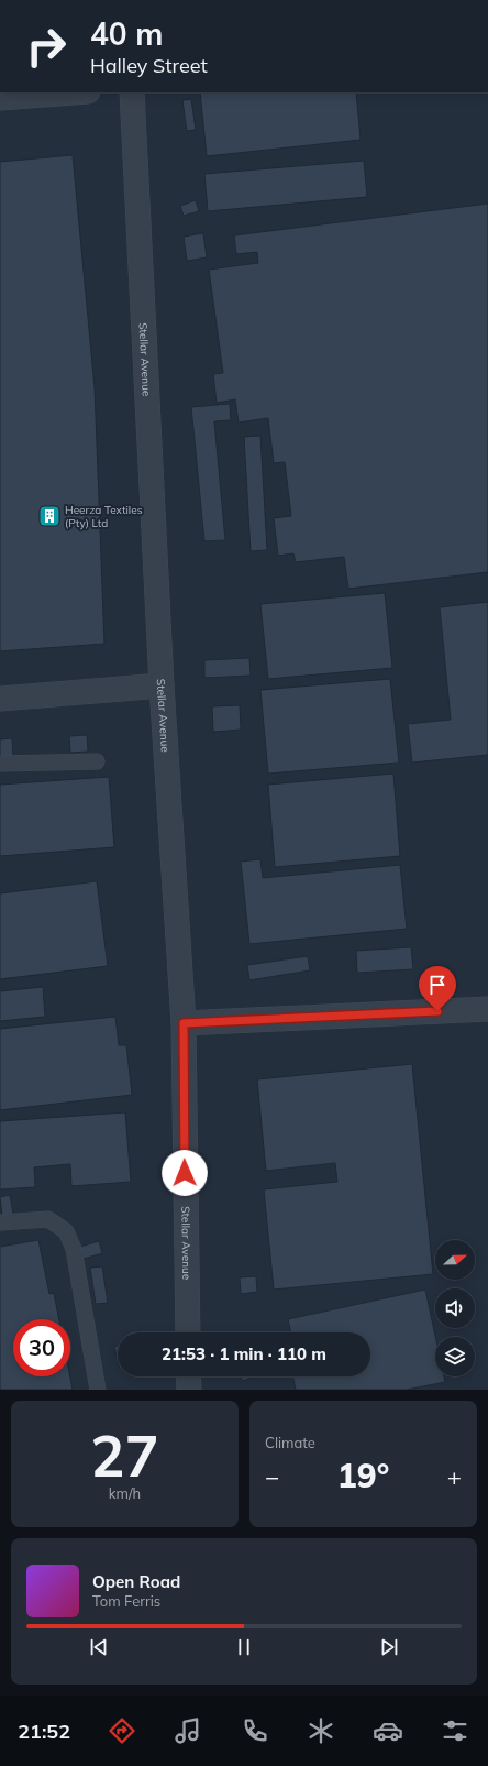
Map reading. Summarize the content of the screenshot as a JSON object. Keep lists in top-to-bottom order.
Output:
{
  "streets": {
    "street": ["Stellar Avenue"]
  },
  "places": {
    "building": ["Heerza Textiles (Pty) Ltd"]
  },
  "north": "right",
  "page": {
    "turn": ["40 m", "Halley Street"],
    "limit": "30",
    "trip": "21:53 · 1 min · 110 m",
    "tile": [
      ["27", "km/h"],
      "Climate"
    ],
    "heat": ["−", "19°", "+"],
    "song": ["Open Road", "Tom Ferris"],
    "tabs": "21:52"
  }
}
